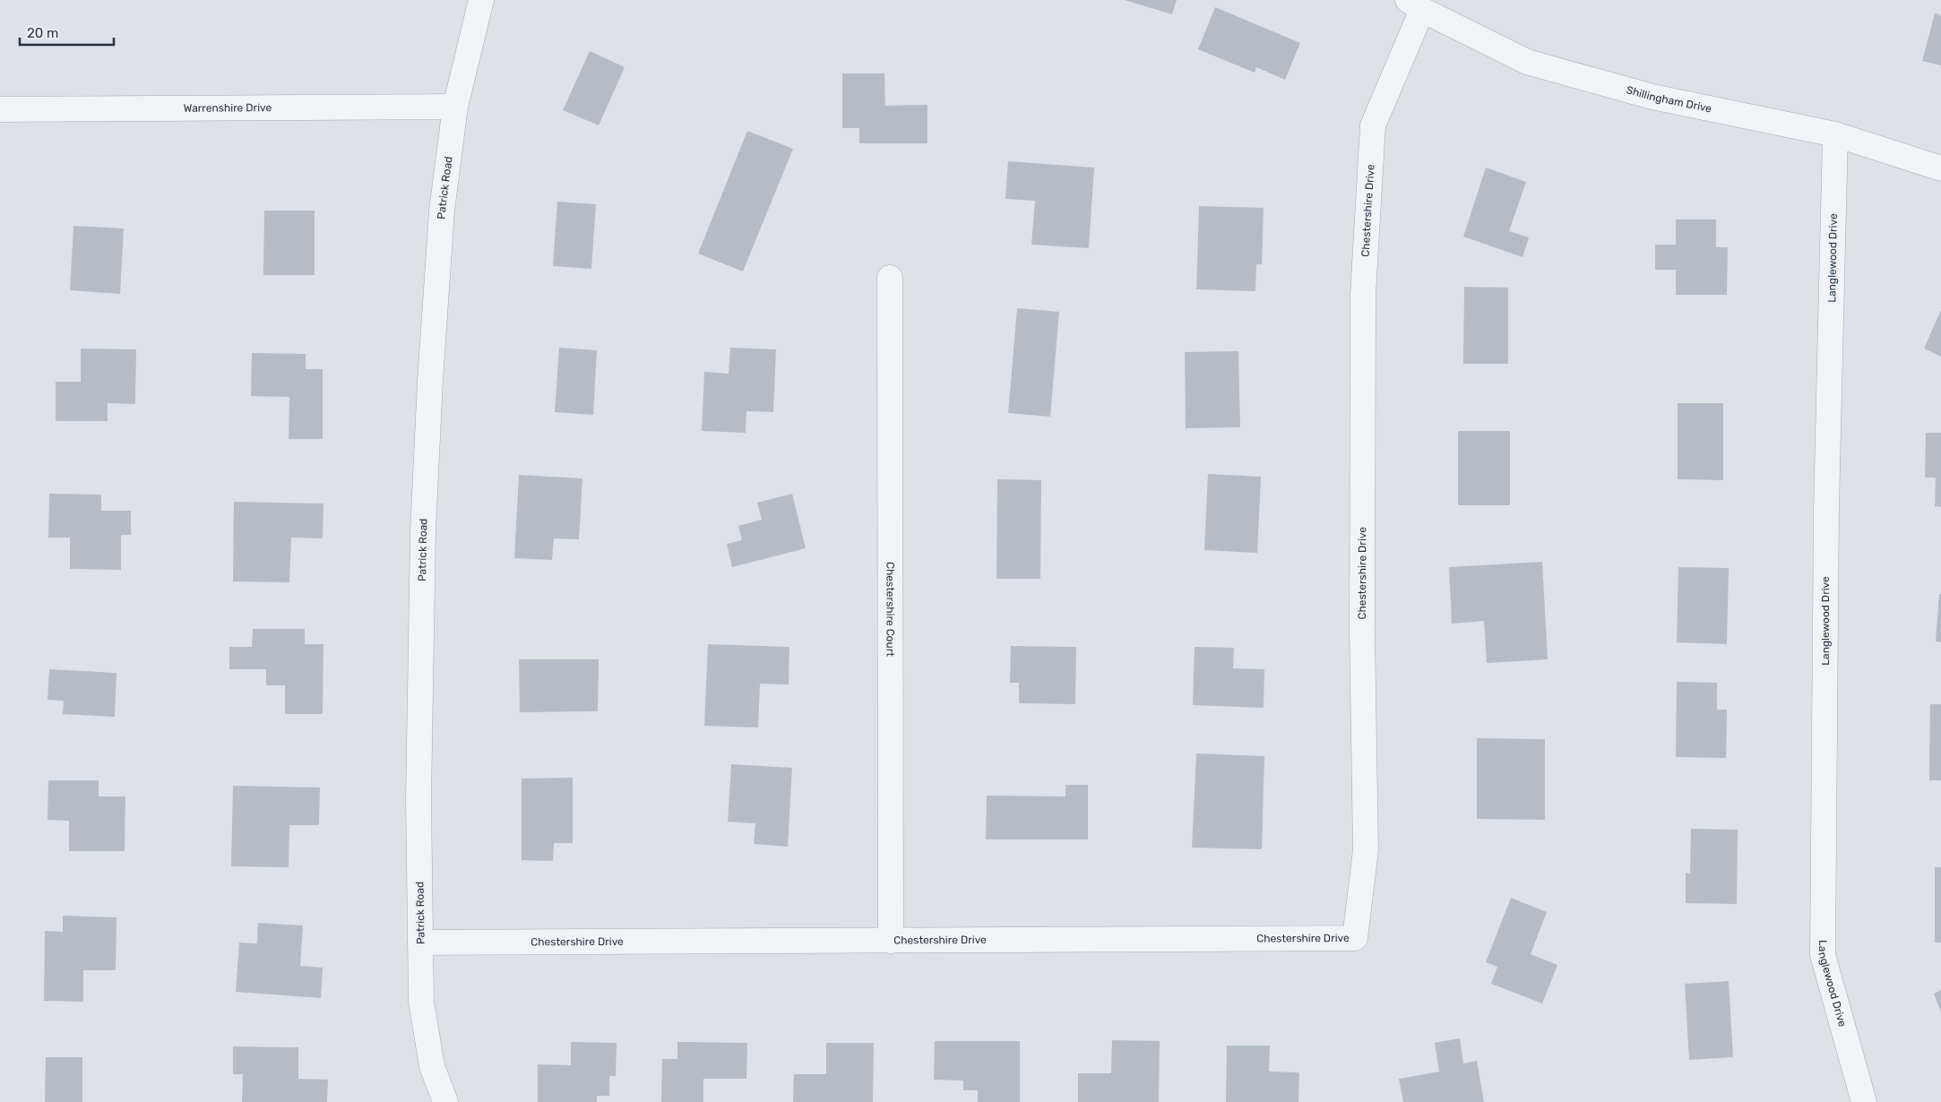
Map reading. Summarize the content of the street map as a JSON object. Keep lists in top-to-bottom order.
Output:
{
  "streets": {
    "street": [
      "Shillingham Drive",
      "Warrenshire Drive",
      "Patrick Road",
      "Chestershire Drive",
      "Langlewood Drive",
      "Chestershire Court"
    ]
  },
  "crossings": [
    ["Shillingham Drive", "Chestershire Drive"],
    ["Shillingham Drive", "Langlewood Drive"],
    ["Warrenshire Drive", "Patrick Road"],
    ["Patrick Road", "Chestershire Drive"],
    ["Chestershire Drive", "Chestershire Court"]
  ],
  "scale_bar": "20 m"
}
